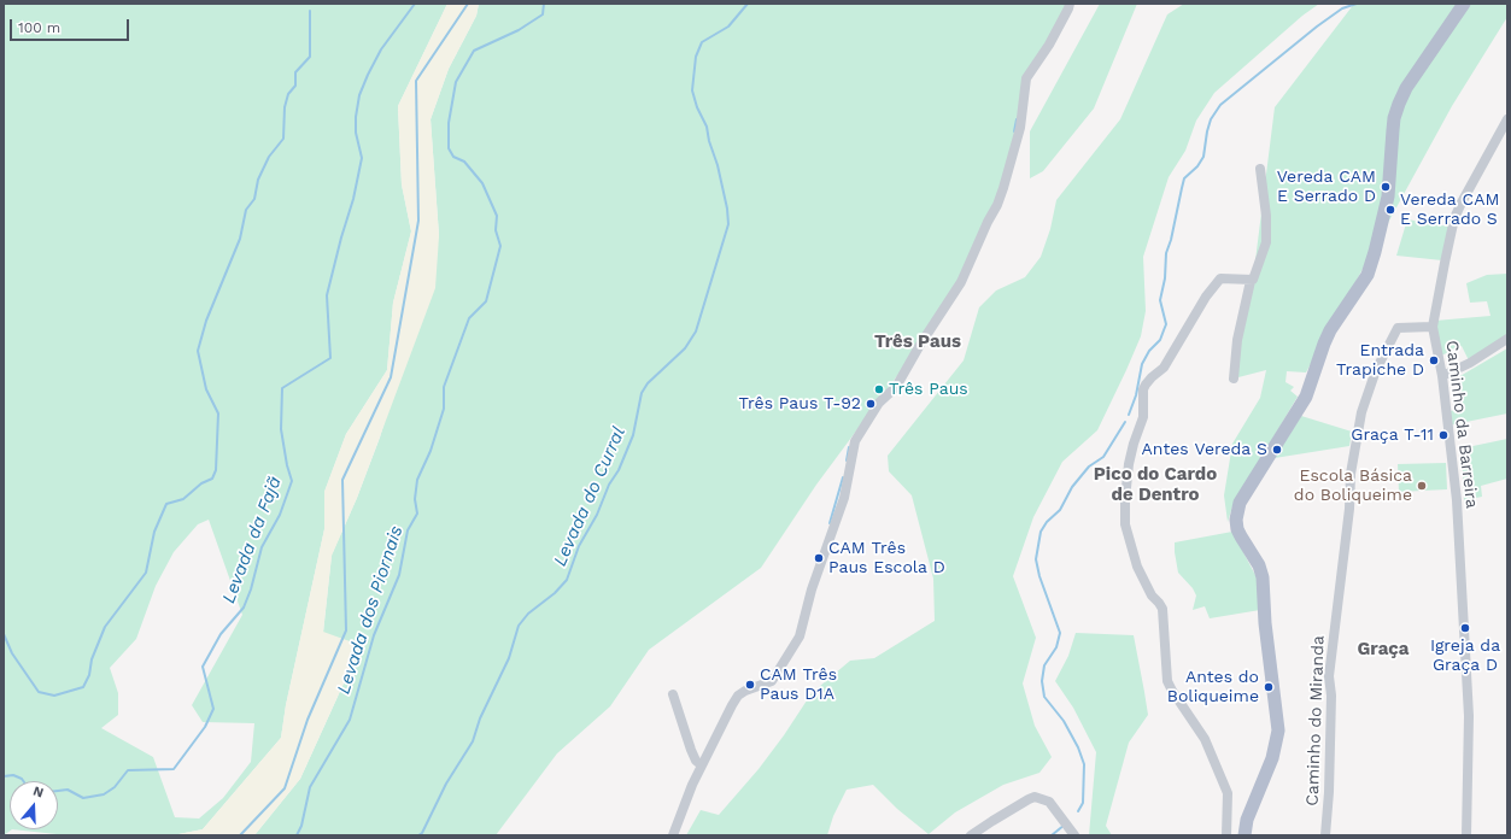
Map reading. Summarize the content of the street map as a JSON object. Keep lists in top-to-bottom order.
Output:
{
  "streets": {
    "street": ["Caminho da Barreira", "Caminho do Miranda"]
  },
  "crossings": [
    ["Caminho da Barreira", "Caminho do Miranda"]
  ],
  "districts": ["Três Paus", "Pico do Cardo de Dentro", "Graça"],
  "water": ["Levada do Curral", "Levada da Fajã", "Levada dos Piornais"],
  "places": [
    "Vereda CAM E Serrado D",
    "Vereda CAM E Serrado S",
    "Entrada Trapiche D",
    "Três Paus",
    "Três Paus T-92",
    "Graça T-11",
    "Antes Vereda S",
    "Escola Básica do Boliqueime",
    "CAM Três Paus Escola D",
    "Igreja da Graça D",
    "CAM Três Paus D1A",
    "Antes do Boliqueime"
  ],
  "scale_bar": "100 m",
  "north": "top"
}
